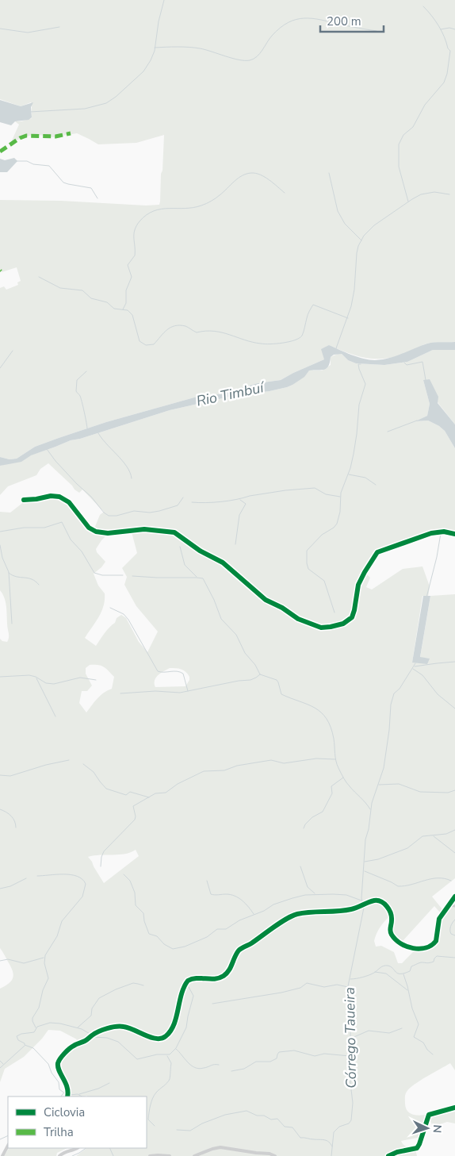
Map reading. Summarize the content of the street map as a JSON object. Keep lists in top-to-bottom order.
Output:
{
  "water": ["Rio Timbuí", "Córrego Taueira"],
  "legend": ["Ciclovia", "Trilha"],
  "scale_bar": "200 m",
  "north": "right"
}
